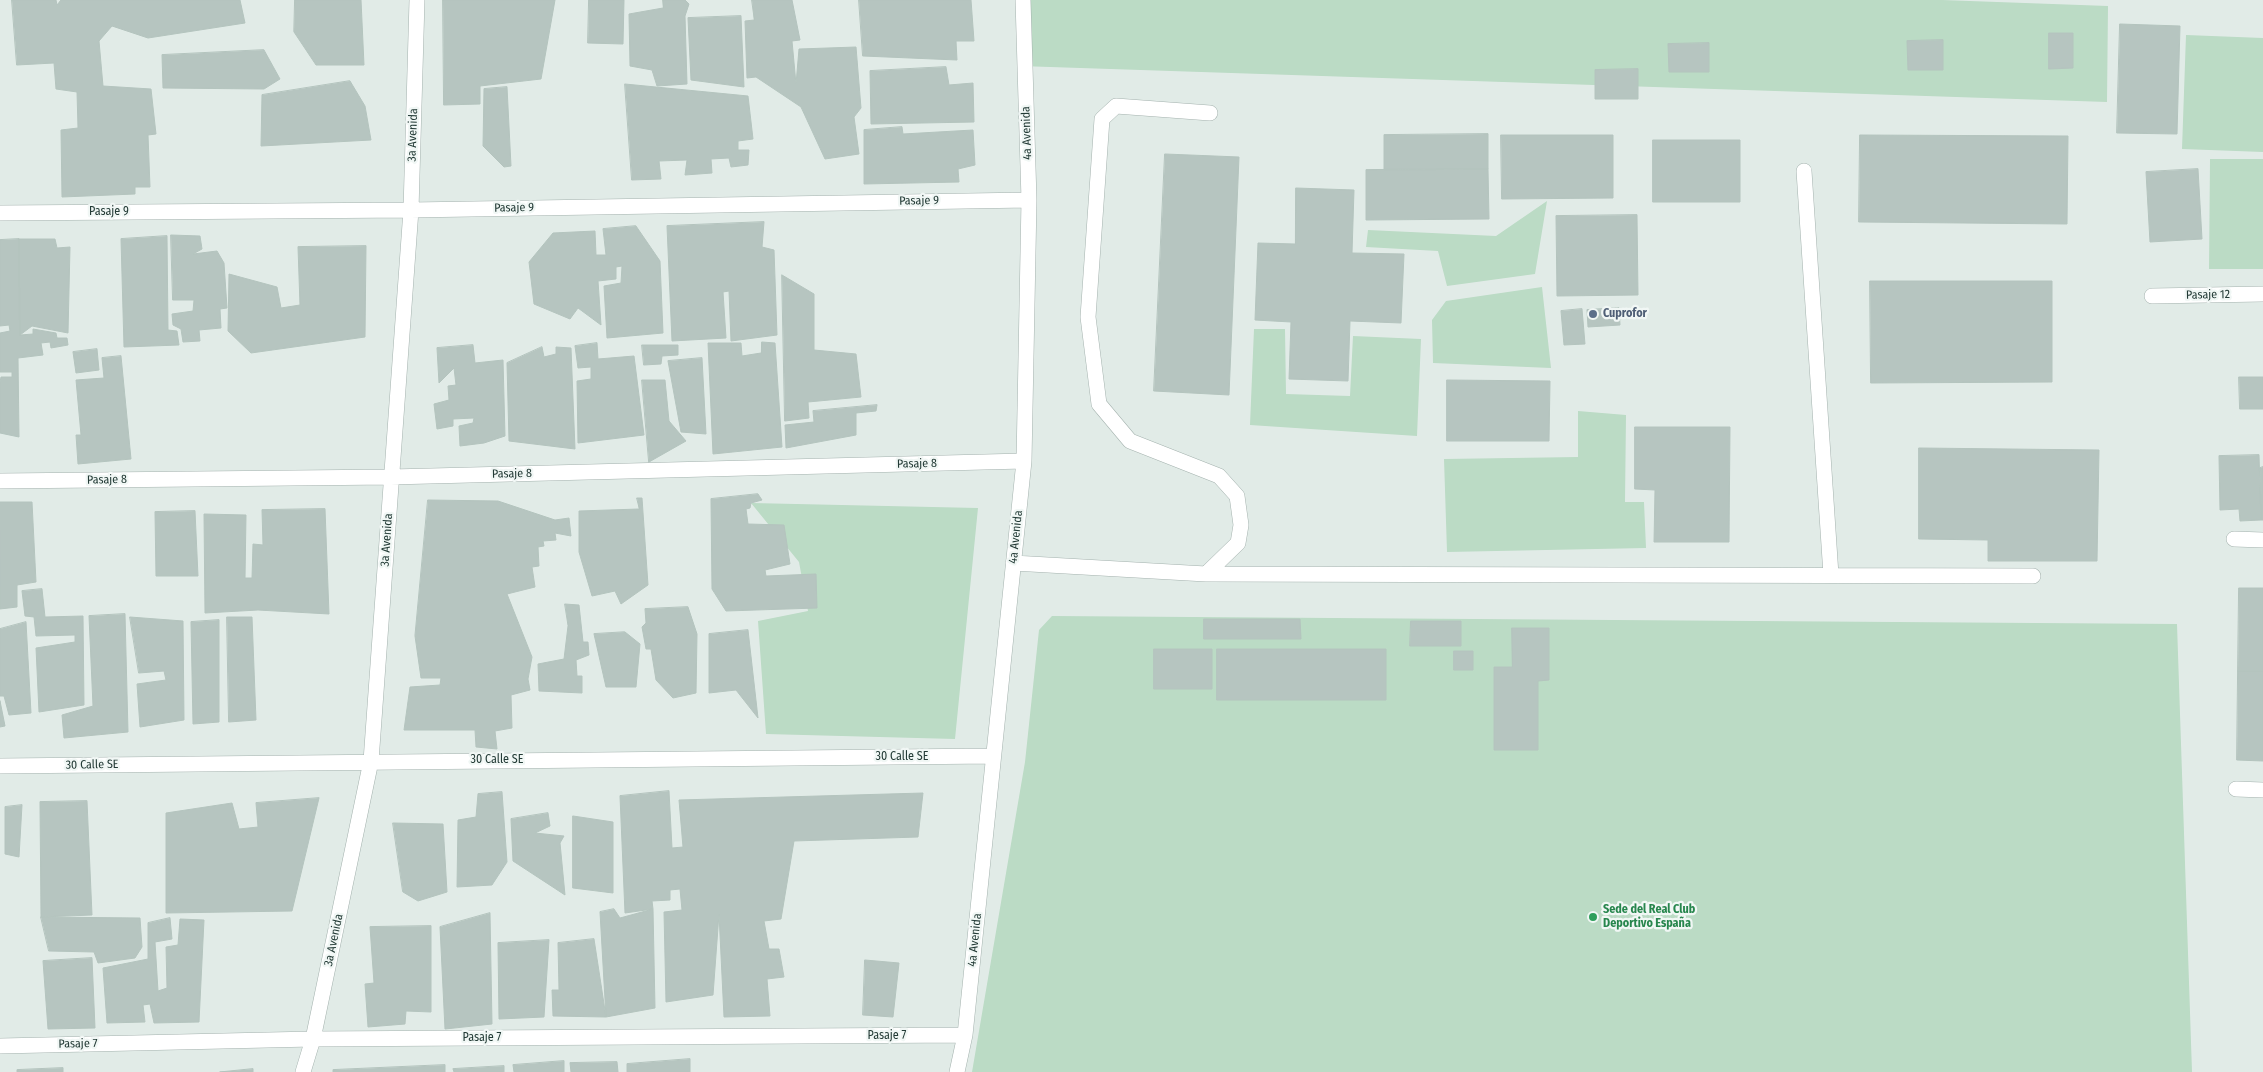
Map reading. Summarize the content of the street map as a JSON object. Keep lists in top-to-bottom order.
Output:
{
  "streets": {
    "street": [
      "4a Avenida",
      "3a Avenida",
      "Pasaje 9",
      "Pasaje 12",
      "Pasaje 8",
      "30 Calle SE",
      "Pasaje 7"
    ]
  },
  "crossings": [
    ["4a Avenida", "Pasaje 9"],
    ["4a Avenida", "Pasaje 8"],
    ["4a Avenida", "30 Calle SE"],
    ["4a Avenida", "Pasaje 7"],
    ["3a Avenida", "Pasaje 9"],
    ["3a Avenida", "Pasaje 8"],
    ["3a Avenida", "30 Calle SE"],
    ["3a Avenida", "Pasaje 7"]
  ],
  "places": ["Cuprofor", "Sede del Real Club Deportivo España"]
}
